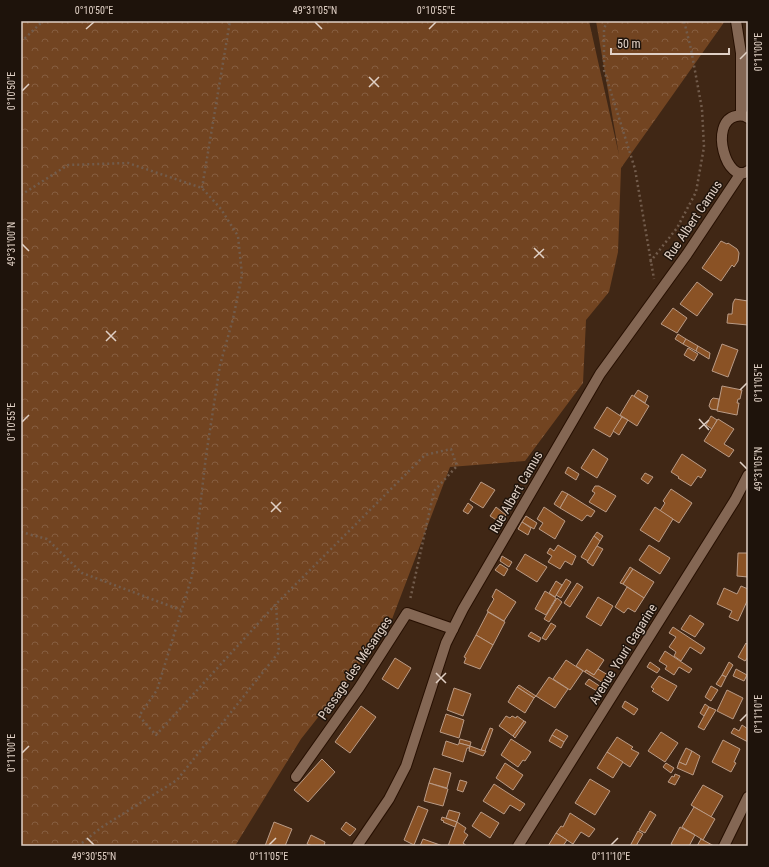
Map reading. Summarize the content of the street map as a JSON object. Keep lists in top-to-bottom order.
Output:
{
  "streets": {
    "street": ["Rue Albert Camus", "Avenue Youri Gagarine", "Passage des Mésanges"]
  },
  "crossings": [
    ["Rue Albert Camus", "Passage des Mésanges"]
  ],
  "scale_bar": "50 m",
  "coordinates": [
    "0°10'50\"E",
    "49°31'05\"N",
    "0°10'55\"E",
    "0°11'00\"E",
    "49°31'00\"N",
    "0°11'05\"E",
    "0°11'10\"E",
    "49°30'55\"N"
  ]
}
